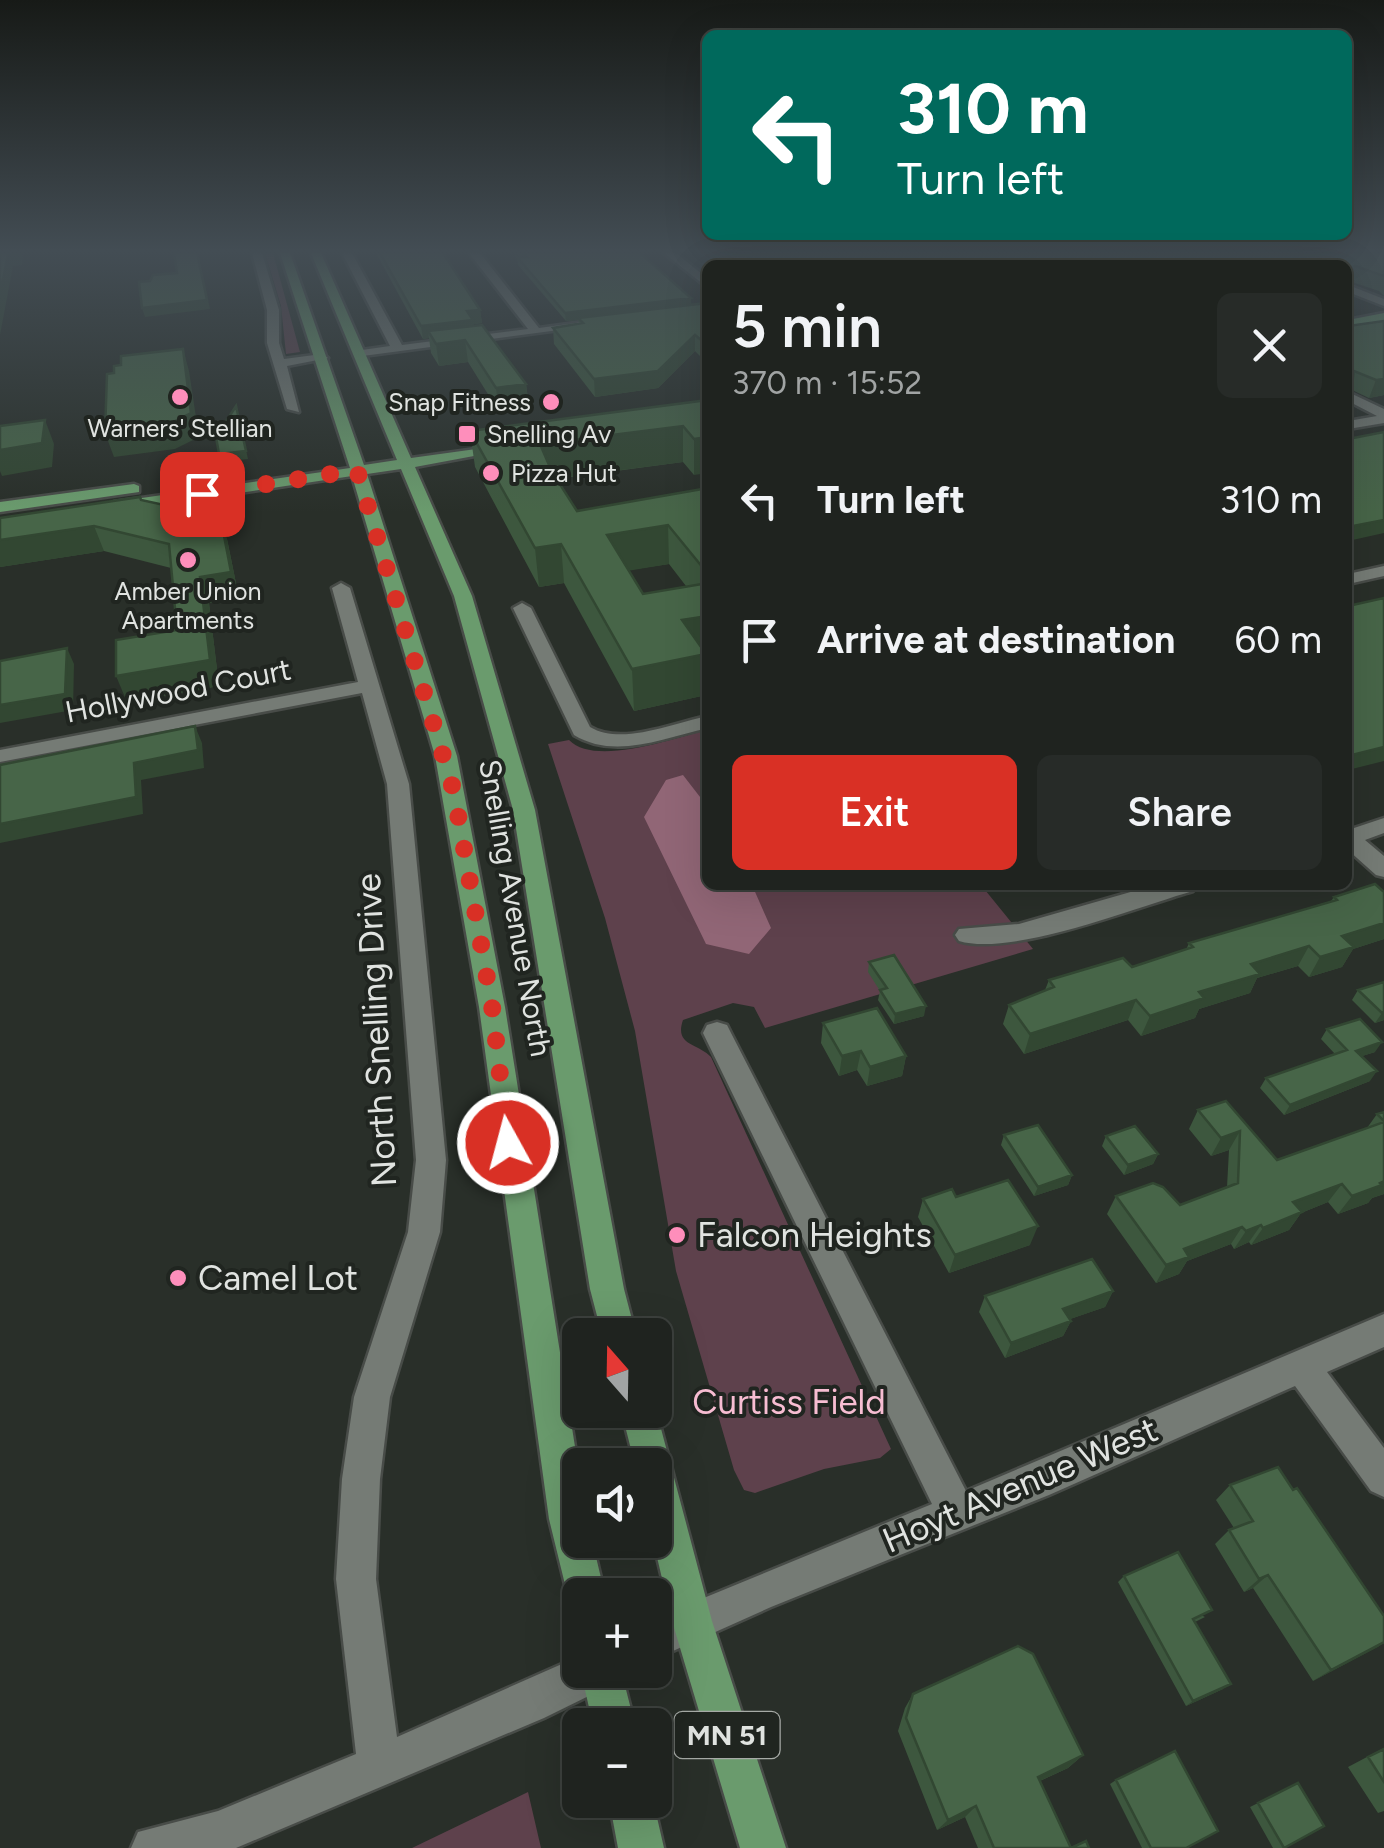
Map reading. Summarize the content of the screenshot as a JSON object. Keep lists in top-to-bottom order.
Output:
{
  "streets": {
    "main road": ["Snelling Avenue North", "MN 51"],
    "street": ["Hollywood Court", "North Snelling Drive", "Hoyt Avenue West"]
  },
  "crossings": [
    ["Hollywood Court", "North Snelling Drive"],
    ["Hoyt Avenue West", "MN 51"]
  ],
  "parks": ["Curtiss Field"],
  "places": {
    "other": [
      "Warners' Stellian",
      "Snap Fitness",
      "Pizza Hut",
      "Amber Union Apartments",
      "Falcon Heights",
      "Camel Lot"
    ],
    "transit": ["Snelling Av"]
  },
  "north": "top",
  "page": {
    "turn": ["310 m", "Turn left"],
    "heading": ["5 min", "370 m · 15:52"],
    "list": [
      {
        "name": "Turn left",
        "value": "310 m"
      },
      {
        "name": "Arrive at destination",
        "value": "60 m"
      }
    ],
    "buttons": ["Exit", "Share"],
    "map_buttons": ["+", "−"]
  }
}
